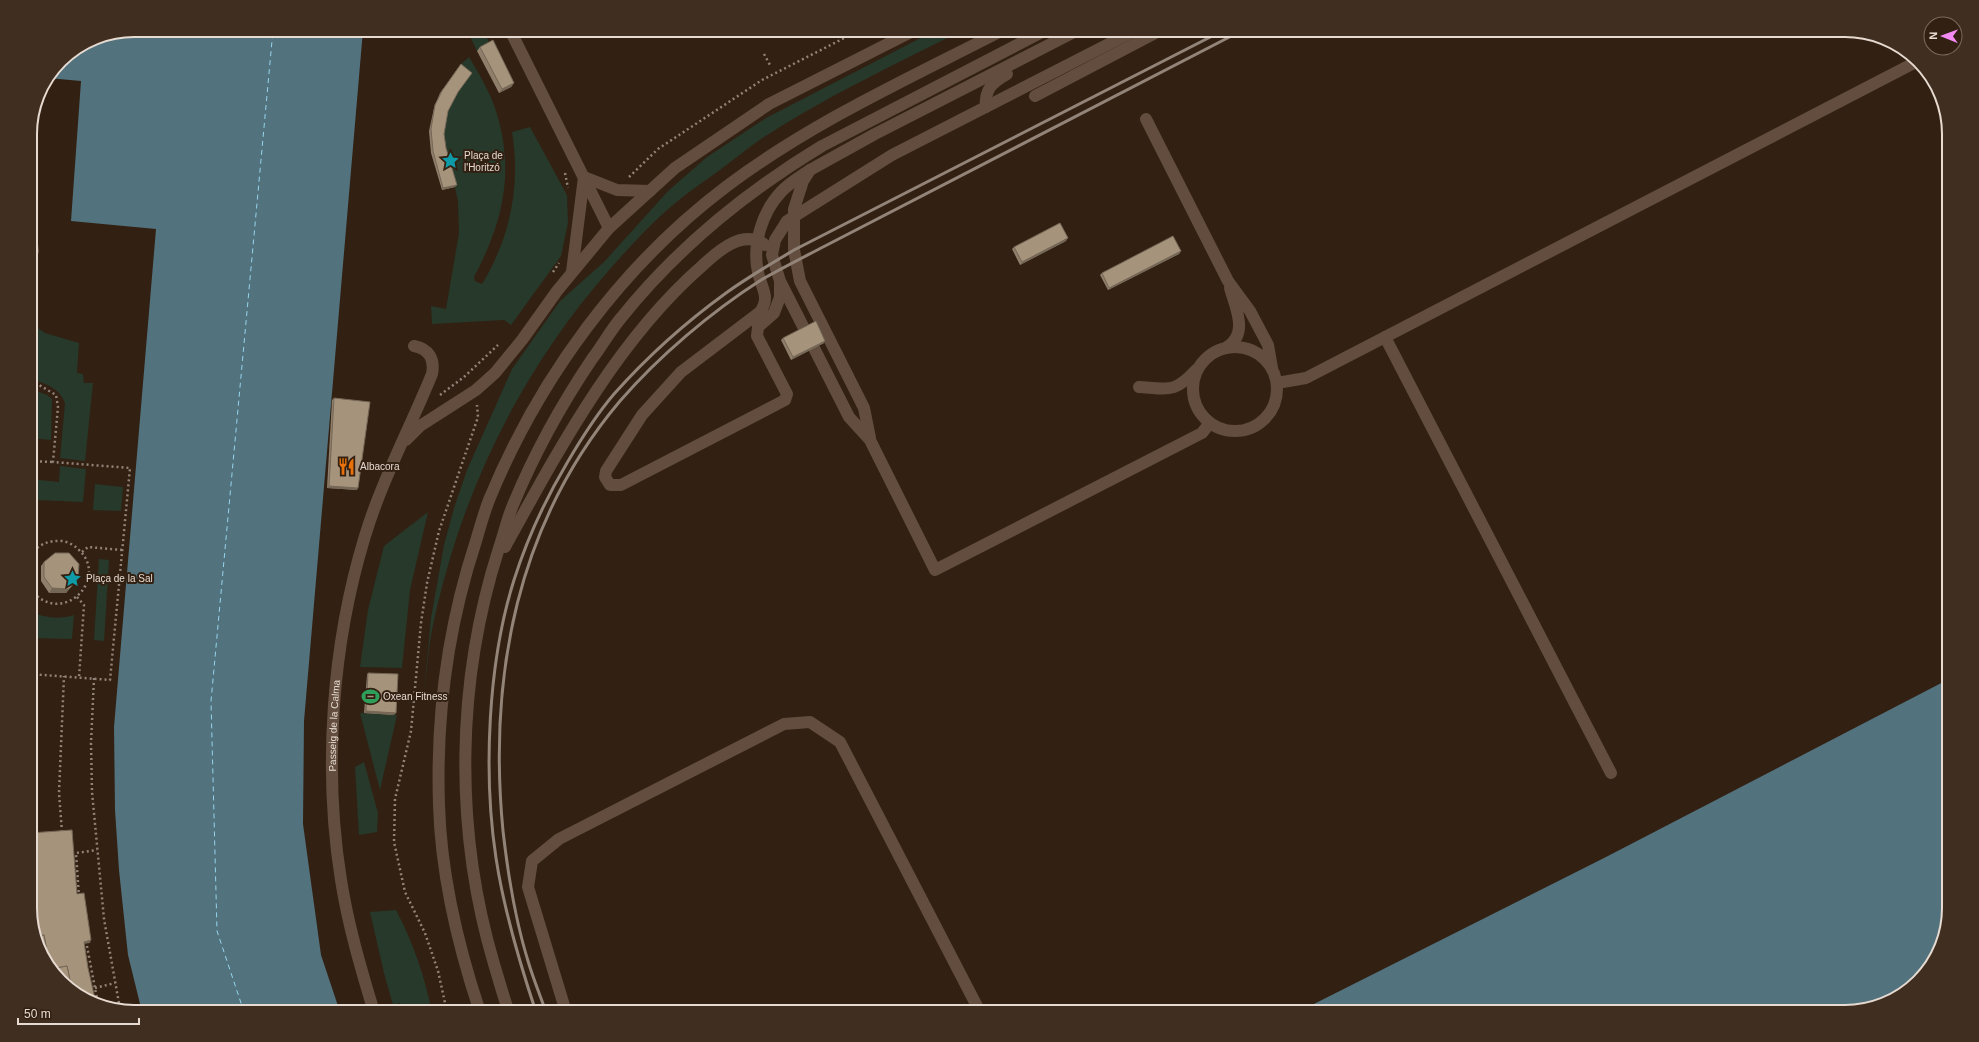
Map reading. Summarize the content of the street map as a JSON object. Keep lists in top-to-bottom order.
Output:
{
  "streets": {
    "street": ["Passeig de la Calma"]
  },
  "places": {
    "place": ["Plaça de l'Horitzó", "Plaça de la Sal"],
    "restaurant": ["Albacora"],
    "sports": ["Oxean Fitness"]
  },
  "scale_bar": "50 m",
  "north": "left"
}
